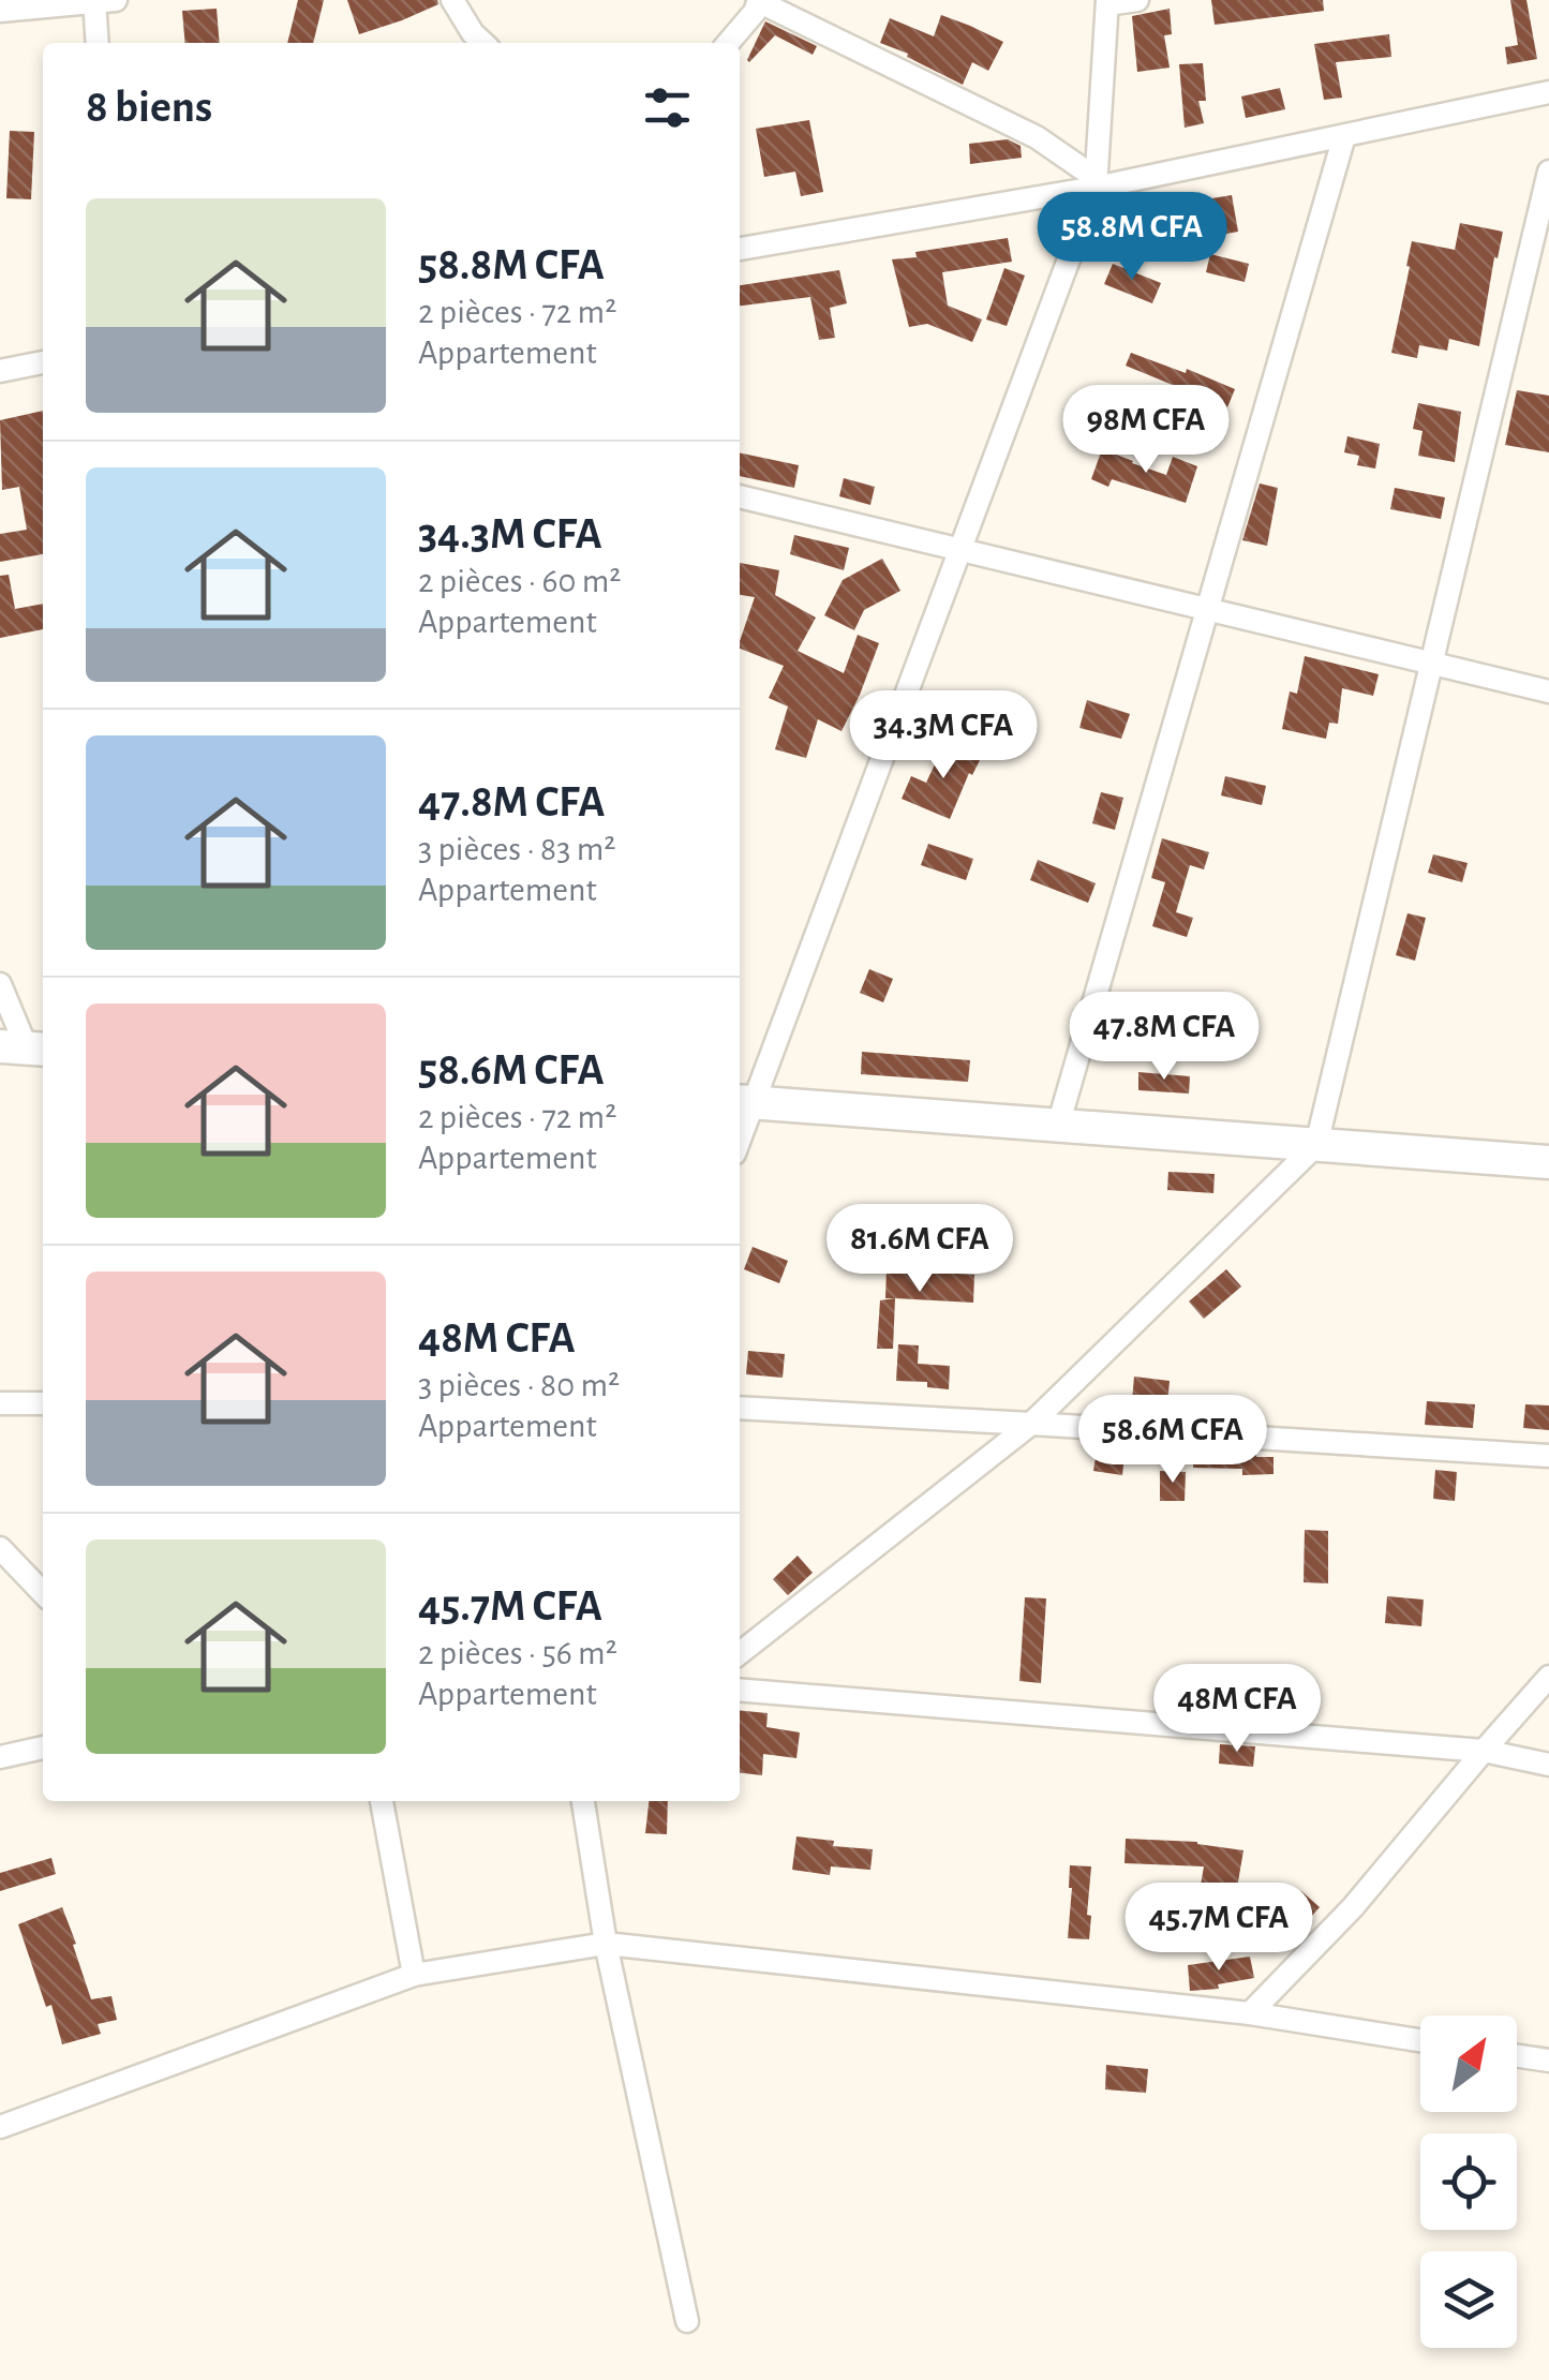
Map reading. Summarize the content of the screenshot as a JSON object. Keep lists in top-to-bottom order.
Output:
{
  "north": "top right",
  "page": {
    "heading": "8 biens",
    "list": [
      {
        "name": "58.8M CFA",
        "note": "2 pièces · 72 m² · Appartement"
      },
      {
        "name": "34.3M CFA",
        "note": "2 pièces · 60 m² · Appartement"
      },
      {
        "name": "47.8M CFA",
        "note": "3 pièces · 83 m² · Appartement"
      },
      {
        "name": "58.6M CFA",
        "note": "2 pièces · 72 m² · Appartement"
      },
      {
        "name": "48M CFA",
        "note": "3 pièces · 80 m² · Appartement"
      },
      {
        "name": "45.7M CFA",
        "note": "2 pièces · 56 m² · Appartement"
      }
    ],
    "price": [
      "58.8M CFA",
      "98M CFA",
      "34.3M CFA",
      "47.8M CFA",
      "81.6M CFA",
      "58.6M CFA",
      "48M CFA",
      "45.7M CFA"
    ]
  }
}
